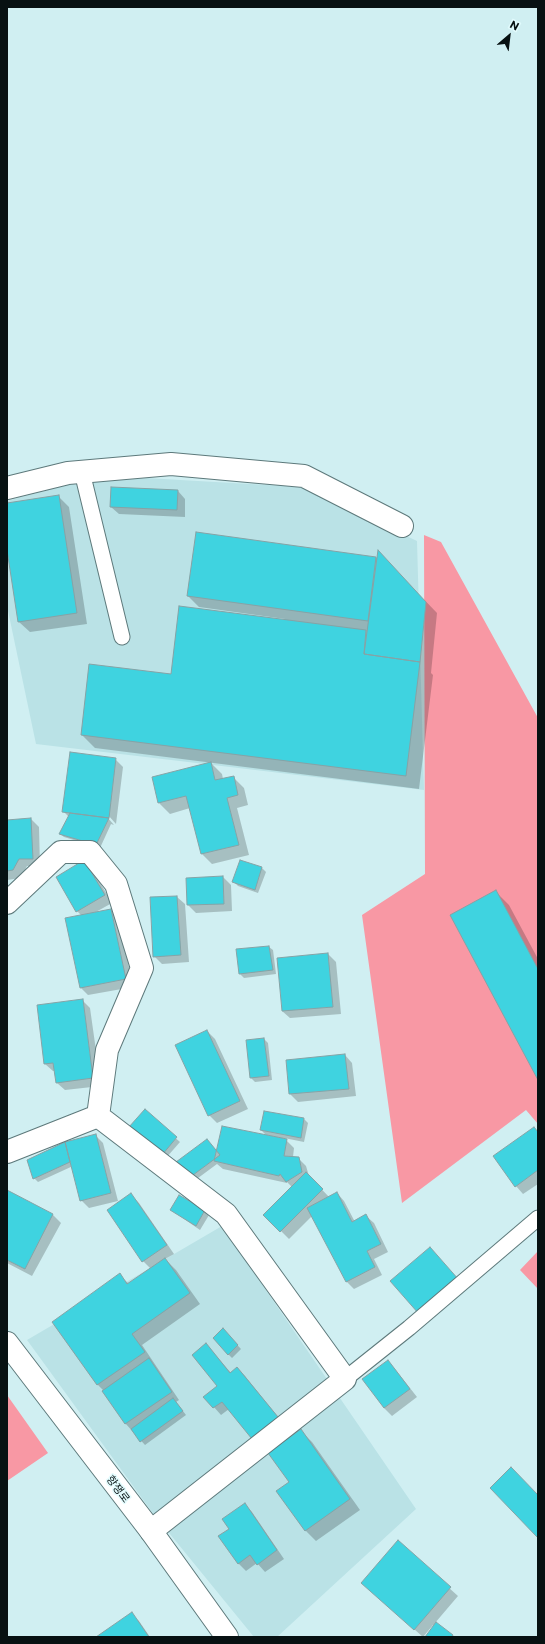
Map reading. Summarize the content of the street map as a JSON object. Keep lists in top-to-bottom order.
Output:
{
  "streets": {
    "street": ["항쟁로"]
  },
  "north": "top right"
}
